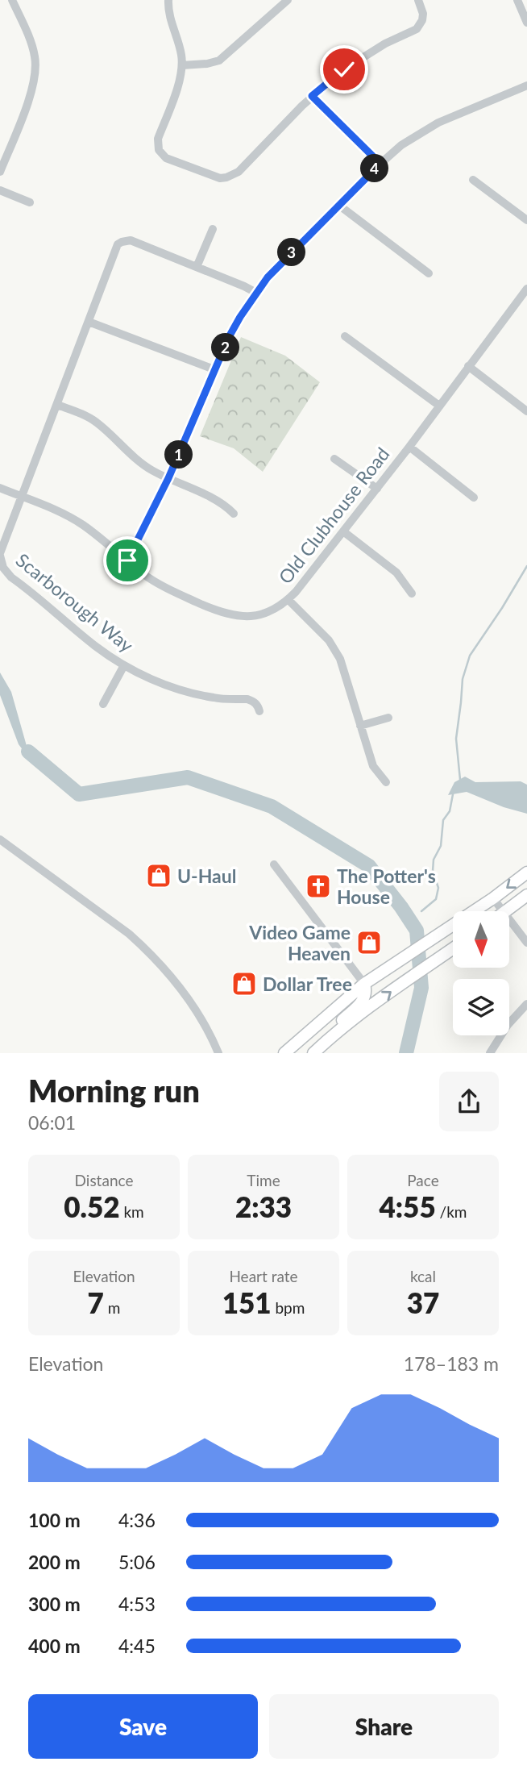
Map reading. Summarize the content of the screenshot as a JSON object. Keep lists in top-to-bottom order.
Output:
{
  "streets": {
    "street": ["Old Clubhouse Road", "Scarborough Way"]
  },
  "crossings": [
    ["Old Clubhouse Road", "Scarborough Way"]
  ],
  "places": {
    "shop": ["U-Haul", "Video Game Heaven", "Dollar Tree"],
    "church": ["The Potter's House"]
  },
  "north": "bottom",
  "page": {
    "pins": [
      "4",
      "3",
      "2",
      "1"
    ],
    "heading": ["Morning run", "06:01"],
    "stats": [
      ["Distance", "0.52 km"],
      ["Time", "2:33"],
      ["Pace", "4:55 /km"],
      ["Elevation", "7 m"],
      ["Heart rate", "151 bpm"],
      ["kcal", "37"]
    ],
    "chart": ["Elevation", "178–183 m"],
    "list": [
      {
        "name": "100 m",
        "note": "4:36"
      },
      {
        "name": "200 m",
        "note": "5:06"
      },
      {
        "name": "300 m",
        "note": "4:53"
      },
      {
        "name": "400 m",
        "note": "4:45"
      }
    ],
    "buttons": ["Save", "Share"]
  }
}
